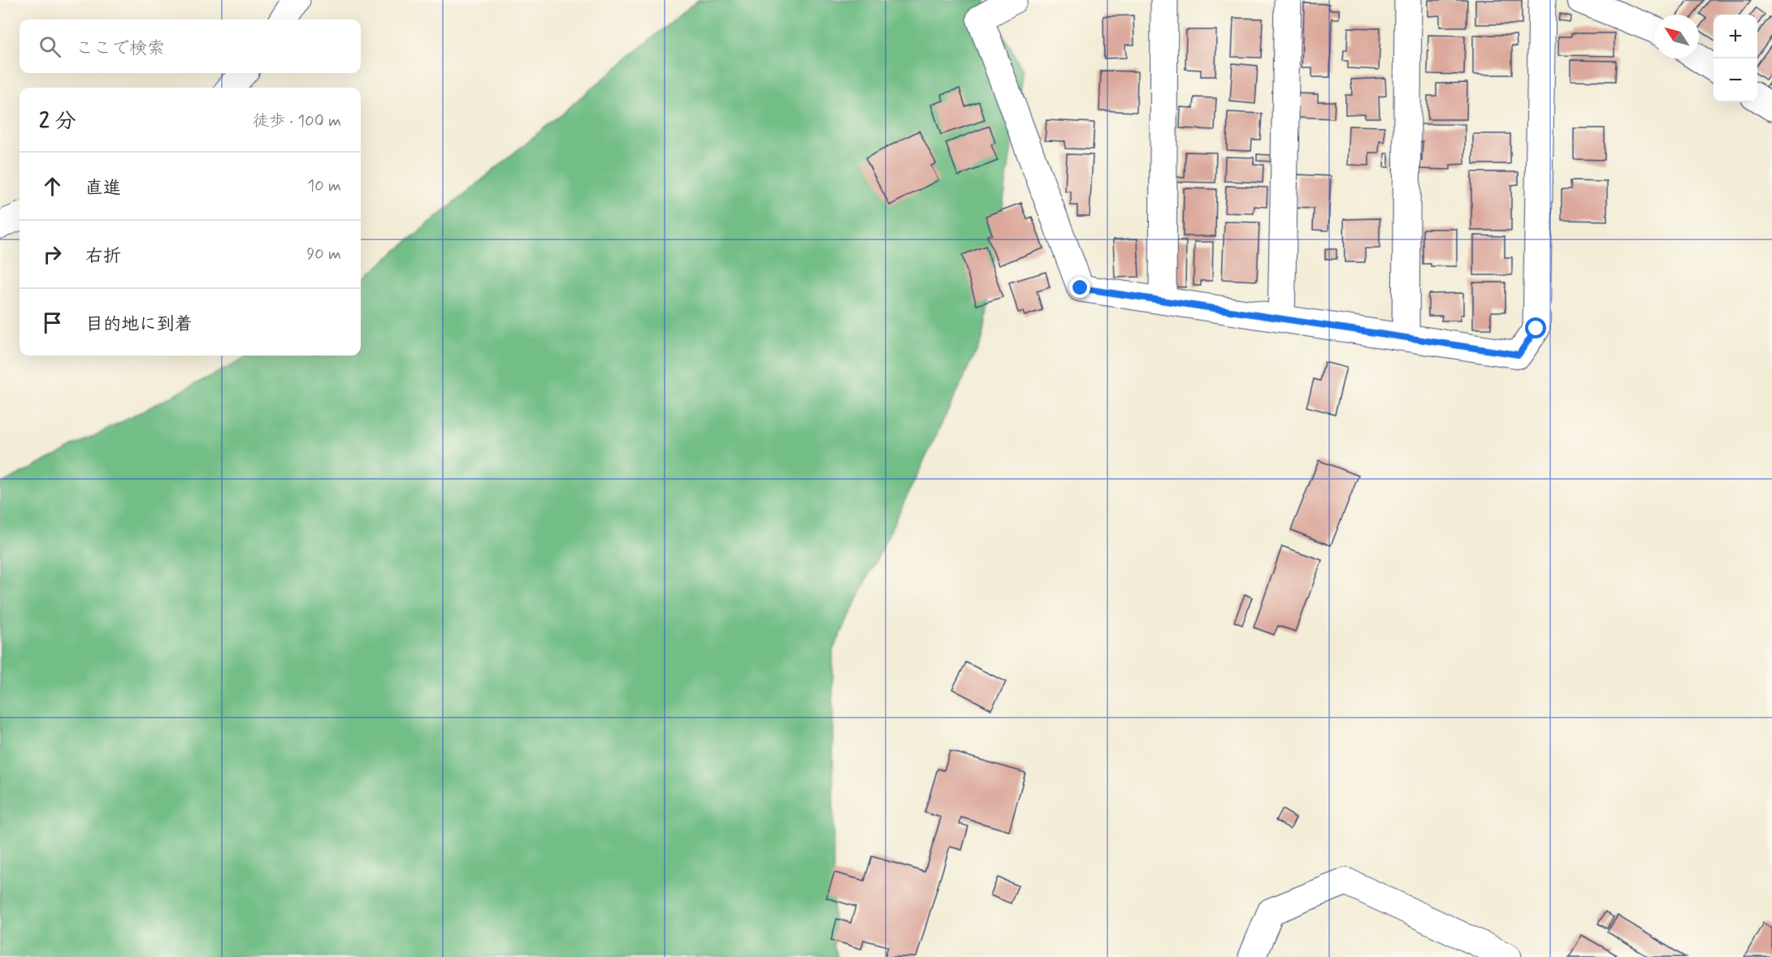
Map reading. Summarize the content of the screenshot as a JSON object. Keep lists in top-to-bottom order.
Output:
{
  "north": "top left",
  "page": {
    "map_buttons": ["+", "−"],
    "search": "ここで検索",
    "heading": ["2 分", "徒歩 · 100 m"],
    "list": [
      ["直進", "10 m"],
      ["右折", "90 m"],
      "目的地に到着"
    ]
  }
}
